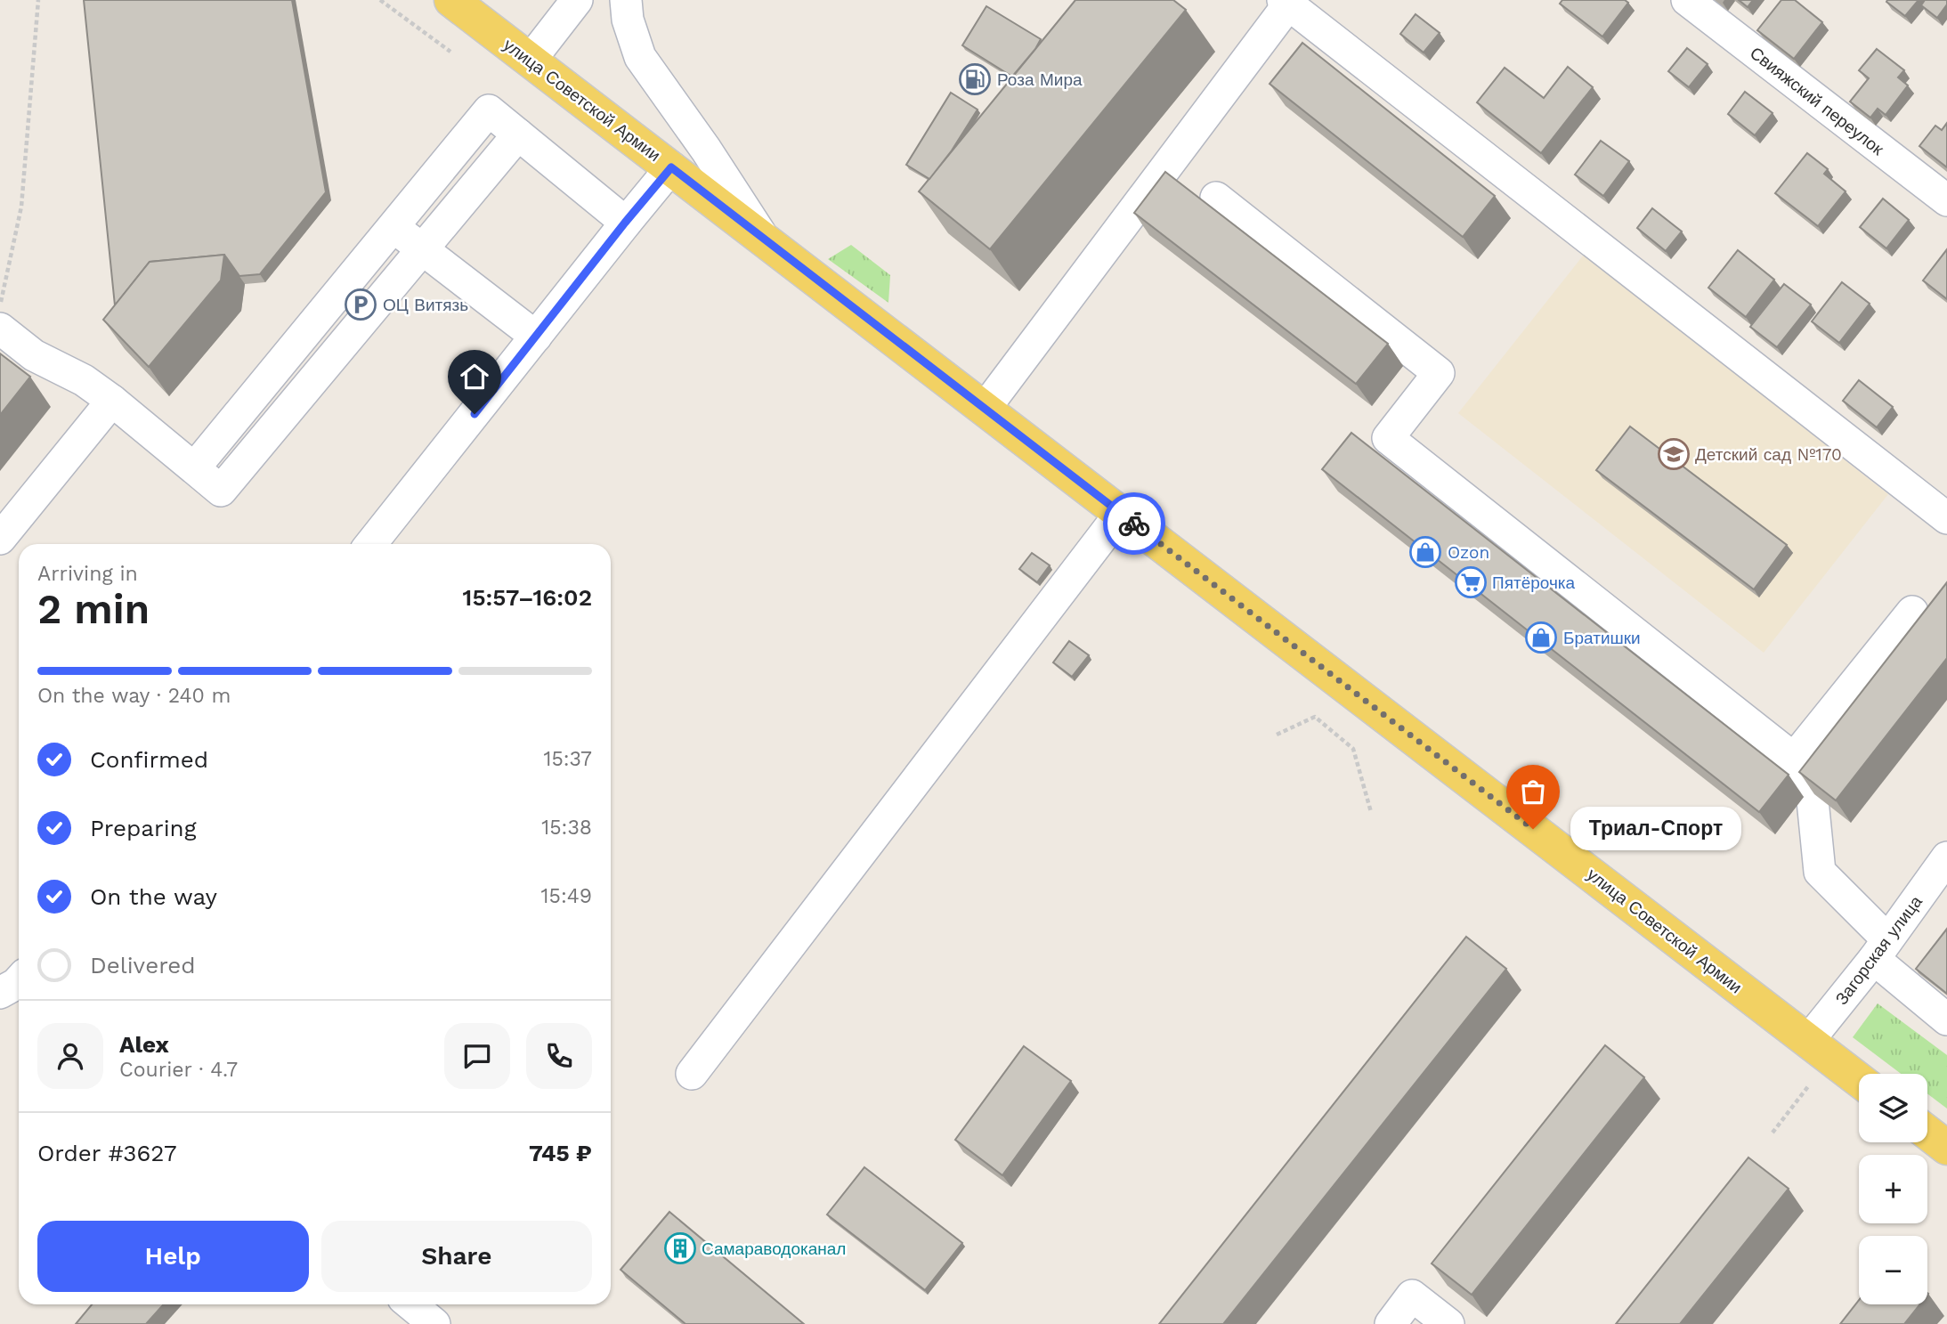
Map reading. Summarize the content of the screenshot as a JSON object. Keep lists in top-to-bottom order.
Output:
{
  "streets": {
    "main road": ["улица Советской Армии"],
    "street": ["Свияжский переулок", "Загорская улица"]
  },
  "crossings": [
    ["улица Советской Армии", "Загорская улица"]
  ],
  "places": {
    "fuel station": ["Роза Мира"],
    "parking": ["ОЦ Витязь"],
    "school or university": ["Детский сад №170"],
    "shop": ["Ozon", "Братишки"],
    "supermarket": ["Пятёрочка"],
    "other": ["Триал-Спорт"],
    "building": ["Самараводоканал"]
  },
  "page": {
    "heading": ["2 min", "Arriving in", "15:57–16:02"],
    "panel": [
      "Alex",
      "Courier · 4.7",
      "Order #3627",
      "745 ₽"
    ],
    "bar": "On the way · 240 m",
    "list": [
      ["Confirmed", "15:37"],
      ["Preparing", "15:38"],
      ["On the way", "15:49"],
      "Delivered"
    ],
    "bubble": "Триал-Спорт",
    "map_buttons": ["+", "−"],
    "buttons": ["Help", "Share"]
  }
}
